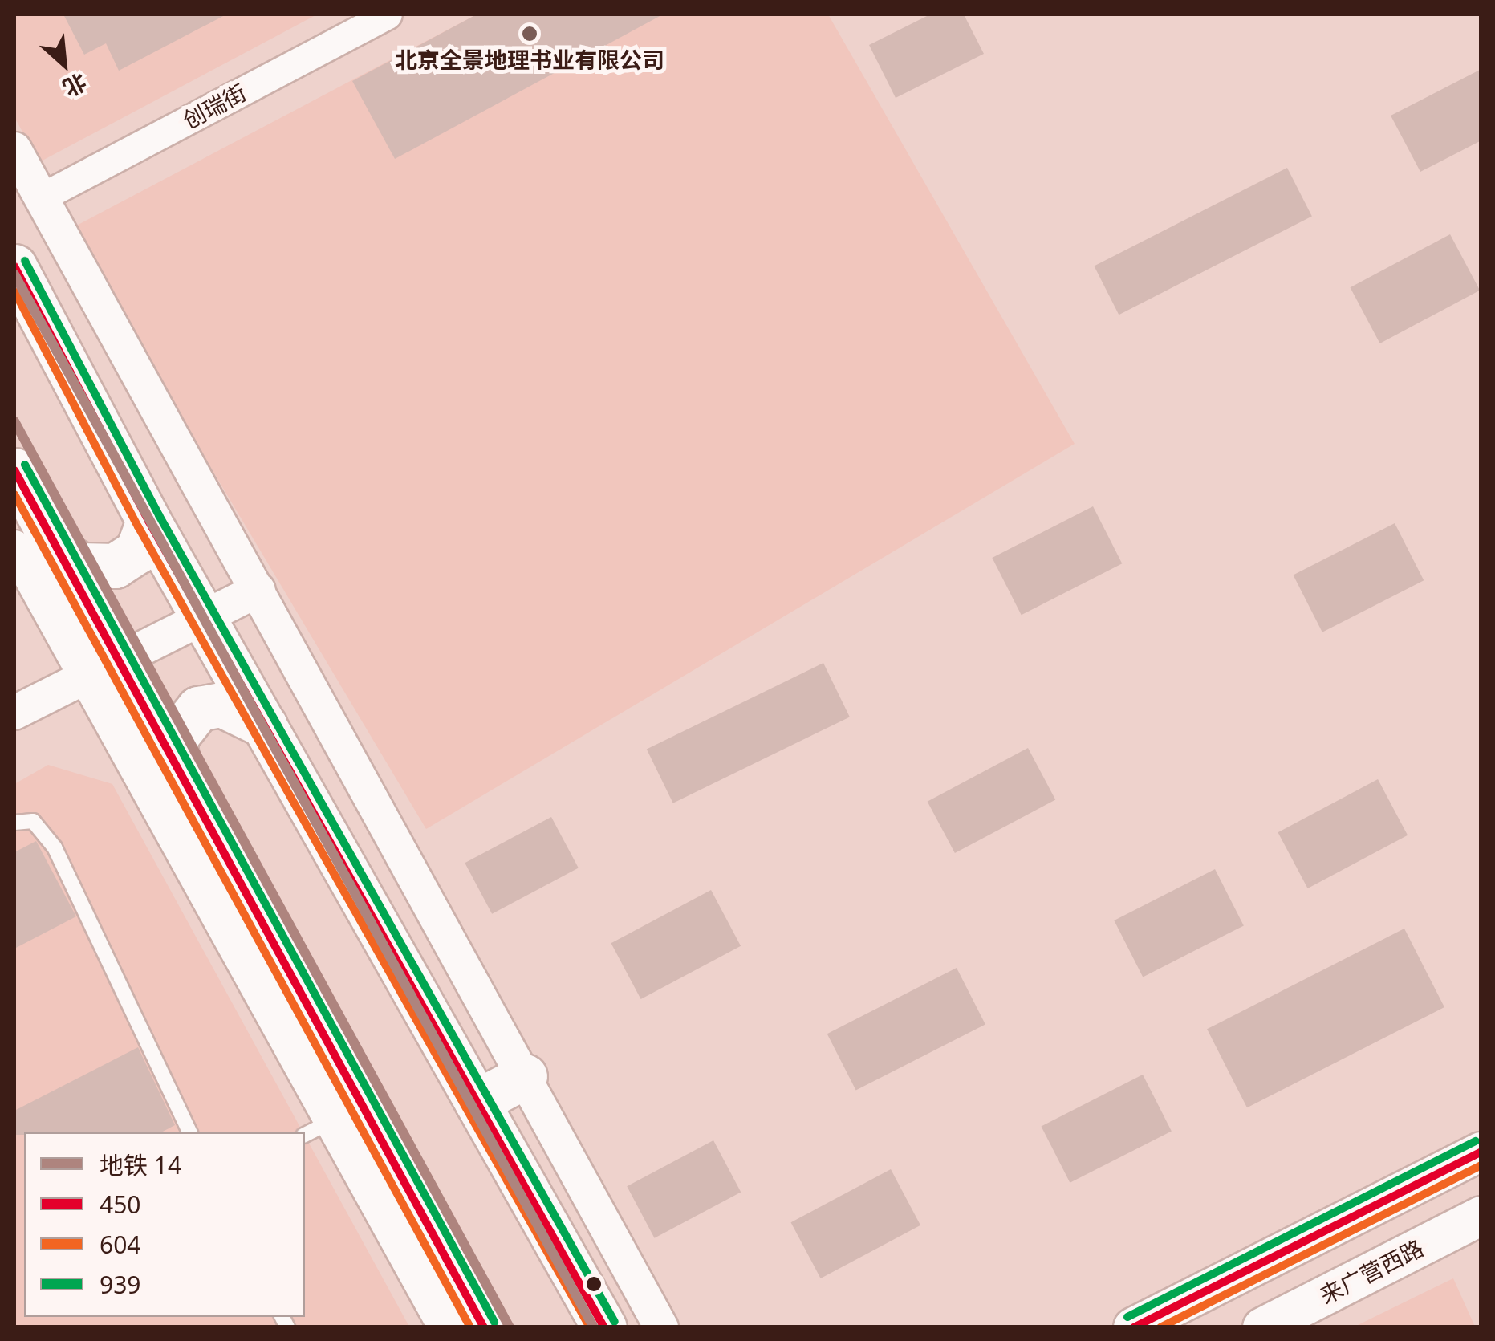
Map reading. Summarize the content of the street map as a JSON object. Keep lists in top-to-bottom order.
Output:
{
  "streets": {
    "main road": ["来广营西路"],
    "street": ["创瑞街"]
  },
  "places": ["北京全景地理书业有限公司"],
  "lines": [
    "transit line 939",
    "transit line 450",
    "metro line 14",
    "transit line 604"
  ],
  "legend": [
    "地铁 14",
    "450",
    "604",
    "939"
  ],
  "north": "bottom right"
}
